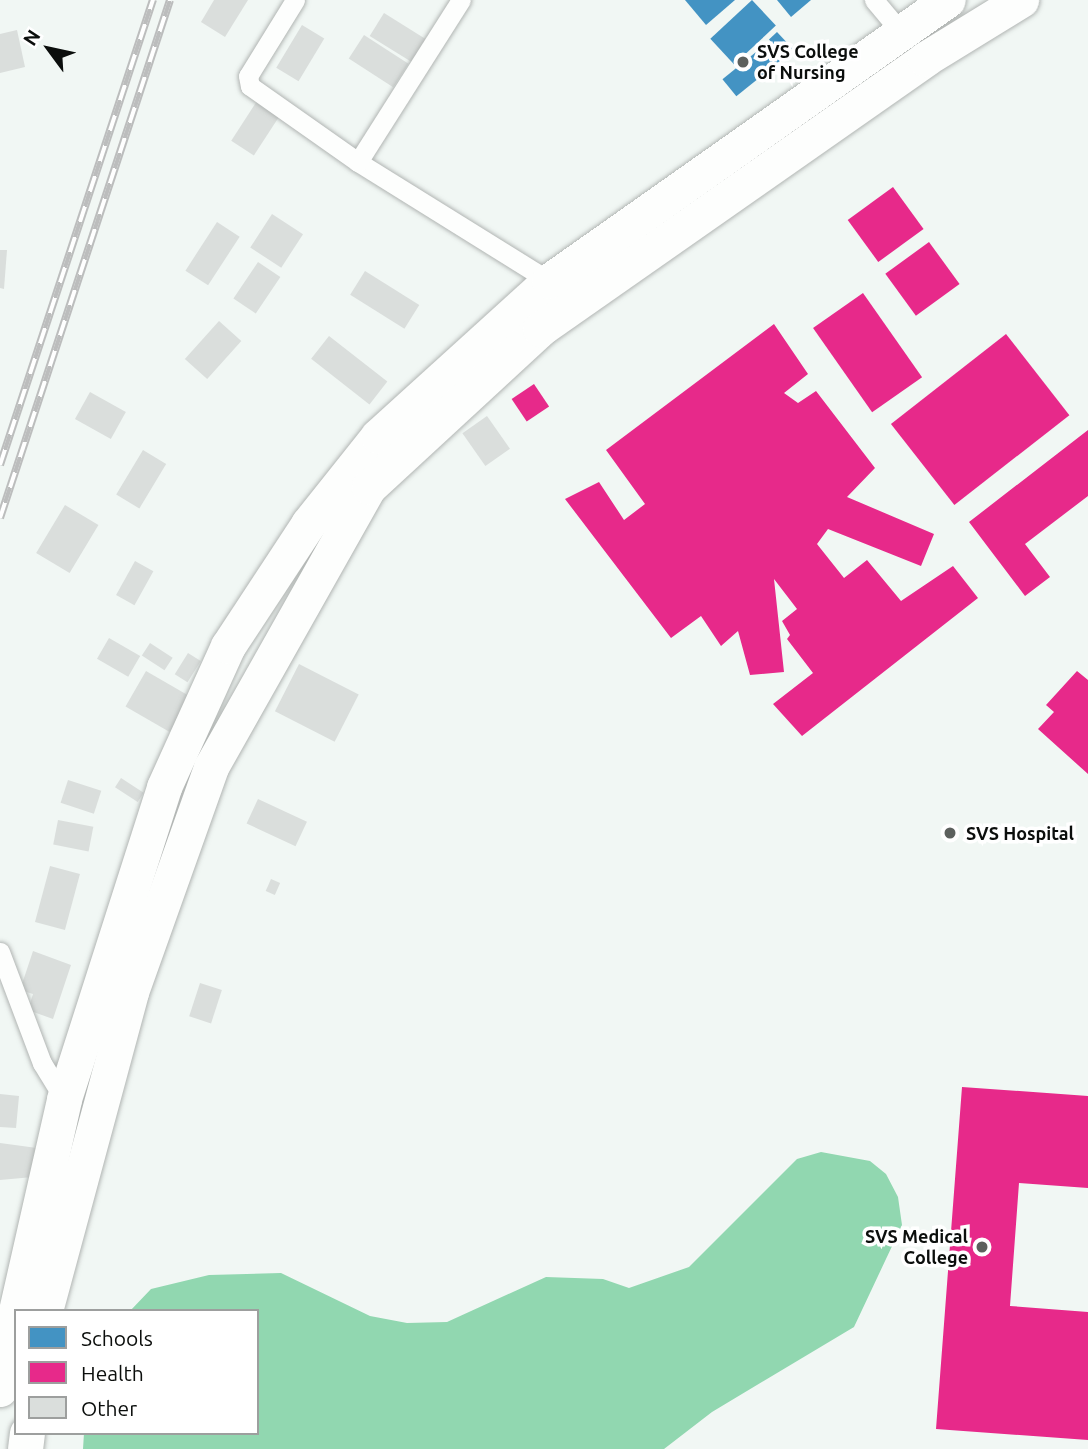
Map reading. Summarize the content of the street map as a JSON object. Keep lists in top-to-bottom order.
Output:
{
  "places": ["SVS College of Nursing", "SVS Hospital", "SVS Medical College"],
  "legend": ["Schools", "Health", "Other"],
  "north": "top left"
}
